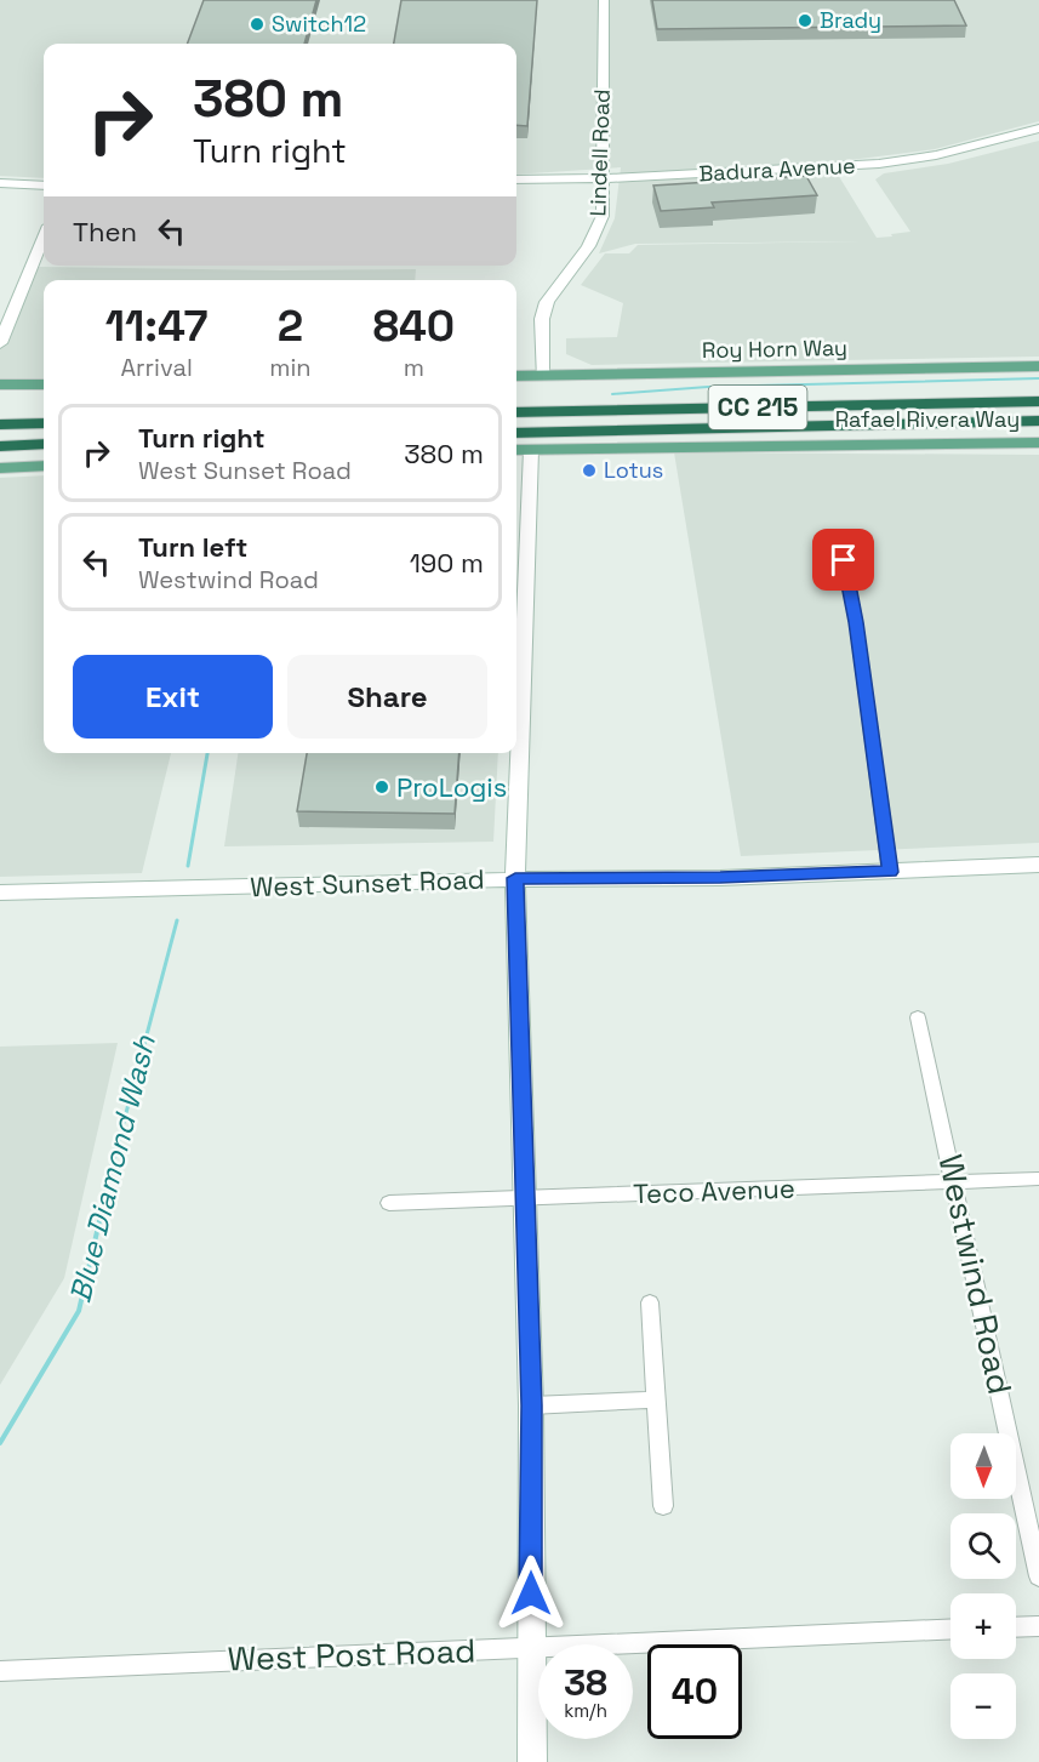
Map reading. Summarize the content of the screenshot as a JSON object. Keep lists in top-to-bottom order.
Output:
{
  "streets": {
    "highway": ["CC 215"],
    "main road": ["Roy Horn Way", "Rafael Rivera Way"],
    "street": [
      "Lindell Road",
      "Badura Avenue",
      "West Sunset Road",
      "Teco Avenue",
      "Westwind Road",
      "West Post Road"
    ]
  },
  "crossings": [
    ["Lindell Road", "Badura Avenue"],
    ["Lindell Road", "Roy Horn Way"],
    ["Teco Avenue", "Westwind Road"]
  ],
  "water": ["Blue Diamond Wash"],
  "places": [
    "Brady",
    "Switch12",
    "Lotus",
    "ProLogis"
  ],
  "north": "bottom",
  "page": {
    "turn": ["380 m", "Turn right"],
    "then": "Then",
    "eta": [
      "11:47",
      "Arrival",
      "2",
      "min",
      "840",
      "m"
    ],
    "list": [
      {
        "name": "Turn right",
        "note": "West Sunset Road",
        "value": "380 m"
      },
      {
        "name": "Turn left",
        "note": "Westwind Road",
        "value": "190 m"
      }
    ],
    "buttons": ["Exit", "Share"],
    "map_buttons": ["+", "−"],
    "speed": "38 km/h",
    "limit": "40"
  }
}
